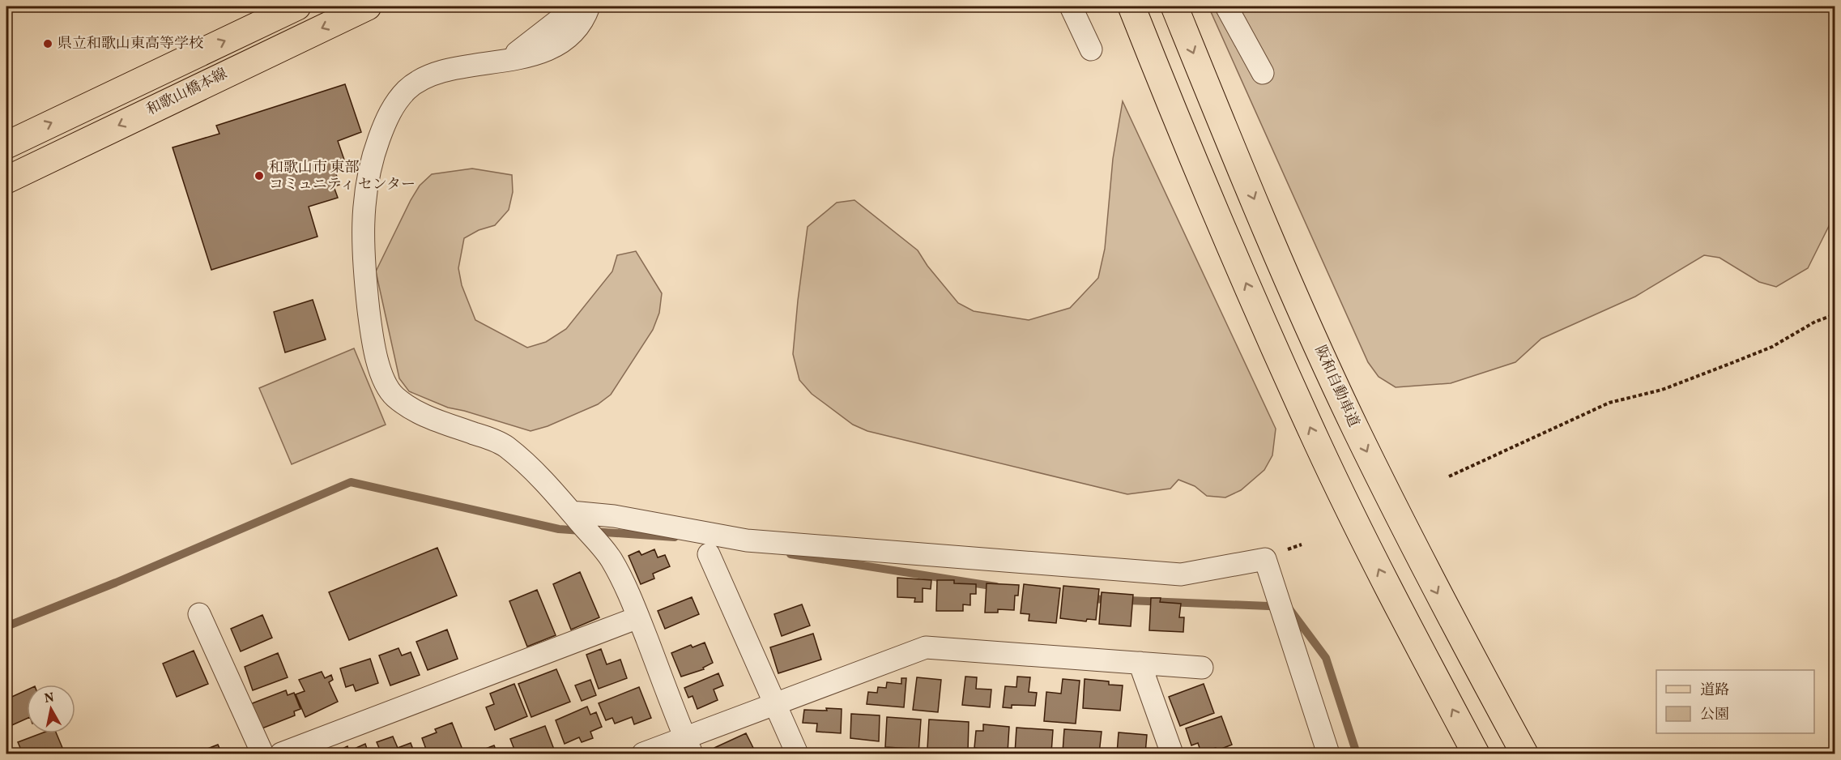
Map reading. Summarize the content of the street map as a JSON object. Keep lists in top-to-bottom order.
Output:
{
  "streets": {
    "main road": ["和歌山橋本線", "阪和自動車道"]
  },
  "places": ["県立和歌山東高等学校", "和歌山市 東部 コミュニティ センター"],
  "legend": ["道路", "公園"],
  "north": "top"
}
